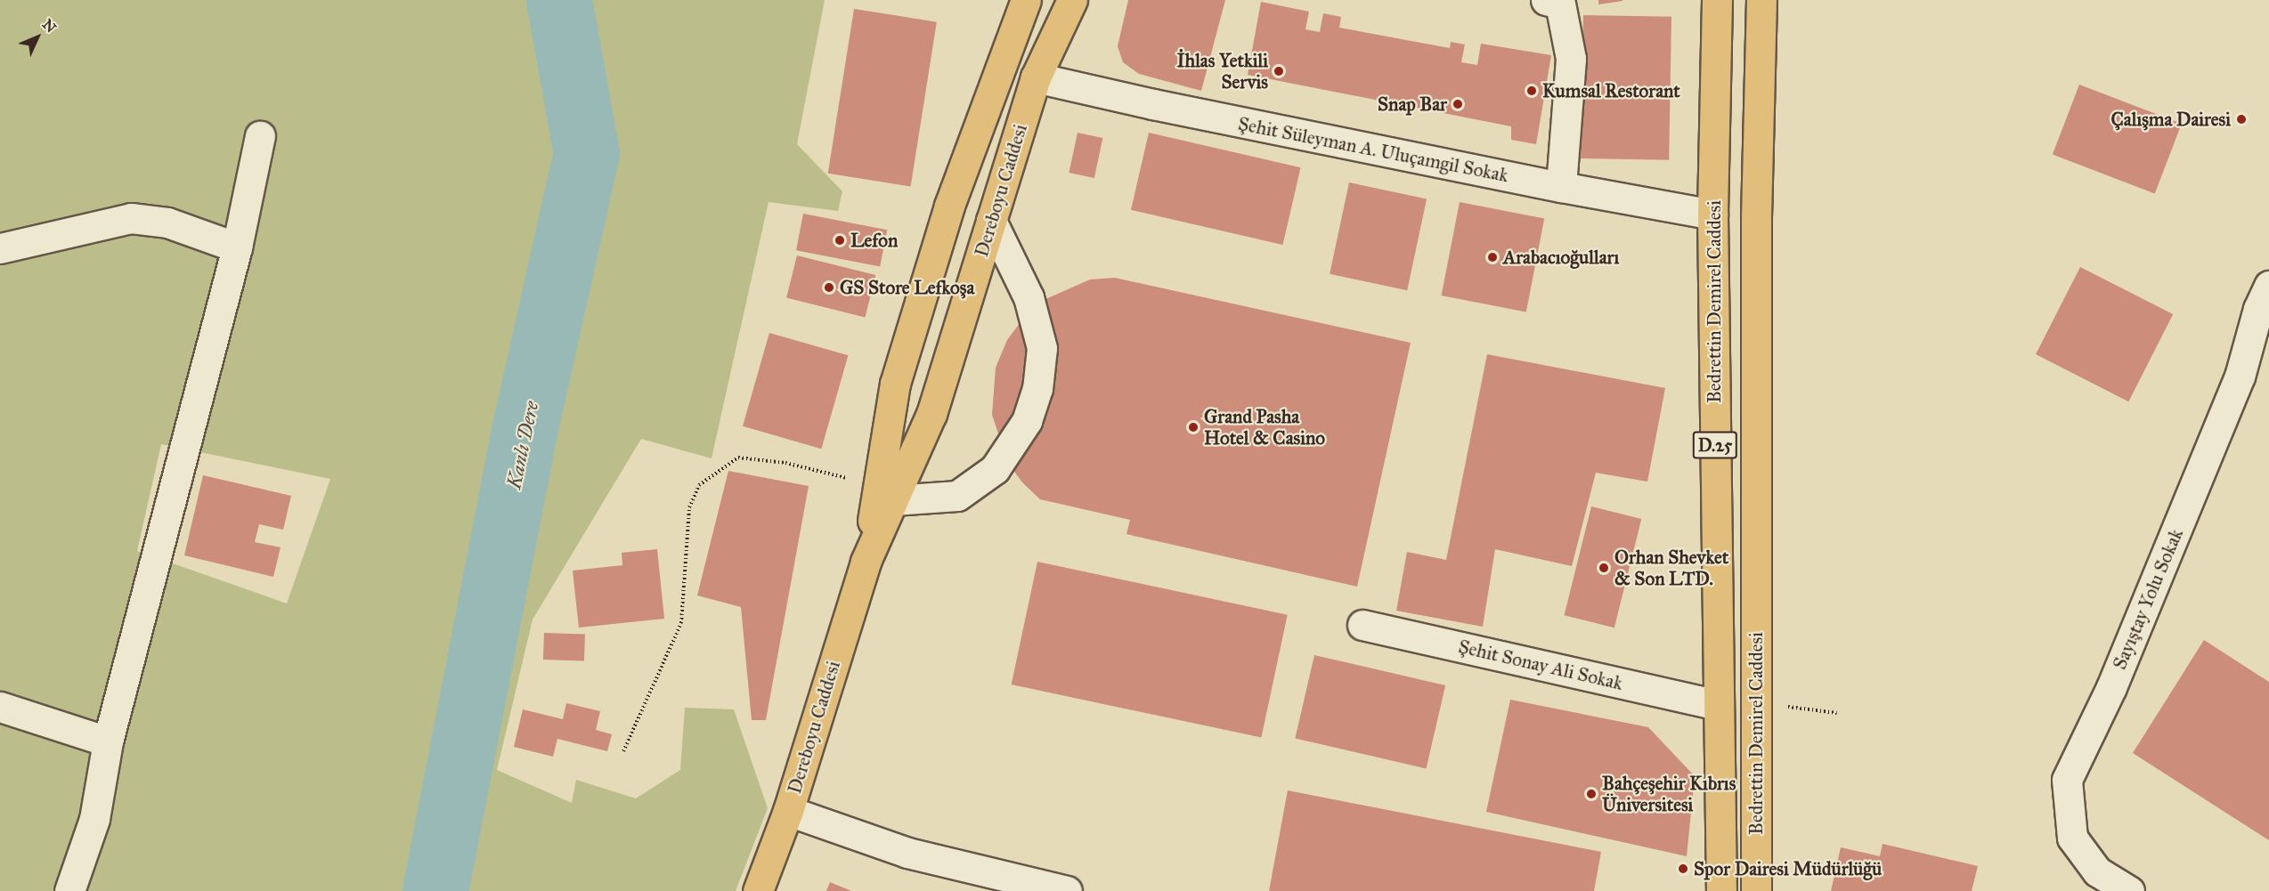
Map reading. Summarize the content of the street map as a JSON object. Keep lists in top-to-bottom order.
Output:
{
  "streets": {
    "main road": ["Dereboyu Caddesi", "Bedrettin Demirel Caddesi", "D.25"],
    "street": ["Şehit Süleyman A. Uluçamgil Sokak", "Sayıştay Yolu Sokak", "Şehit Sonay Ali Sokak"]
  },
  "crossings": [
    ["Şehit Süleyman A. Uluçamgil Sokak", "Dereboyu Caddesi"],
    ["Şehit Süleyman A. Uluçamgil Sokak", "Bedrettin Demirel Caddesi"],
    ["Bedrettin Demirel Caddesi", "Şehit Sonay Ali Sokak"]
  ],
  "water": ["Kanlı Dere"],
  "places": [
    "İhlas Yetkili Servis",
    "Kumsal Restorant",
    "Snap Bar",
    "Çalışma Dairesi",
    "Lefon",
    "Arabacıoğulları",
    "GS Store Lefkoşa",
    "Grand Pasha Hotel & Casino",
    "Orhan Shevket & Son LTD.",
    "Bahçeşehir Kıbrıs Üniversitesi",
    "Spor Dairesi Müdürlüğü"
  ],
  "north": "top right"
}
